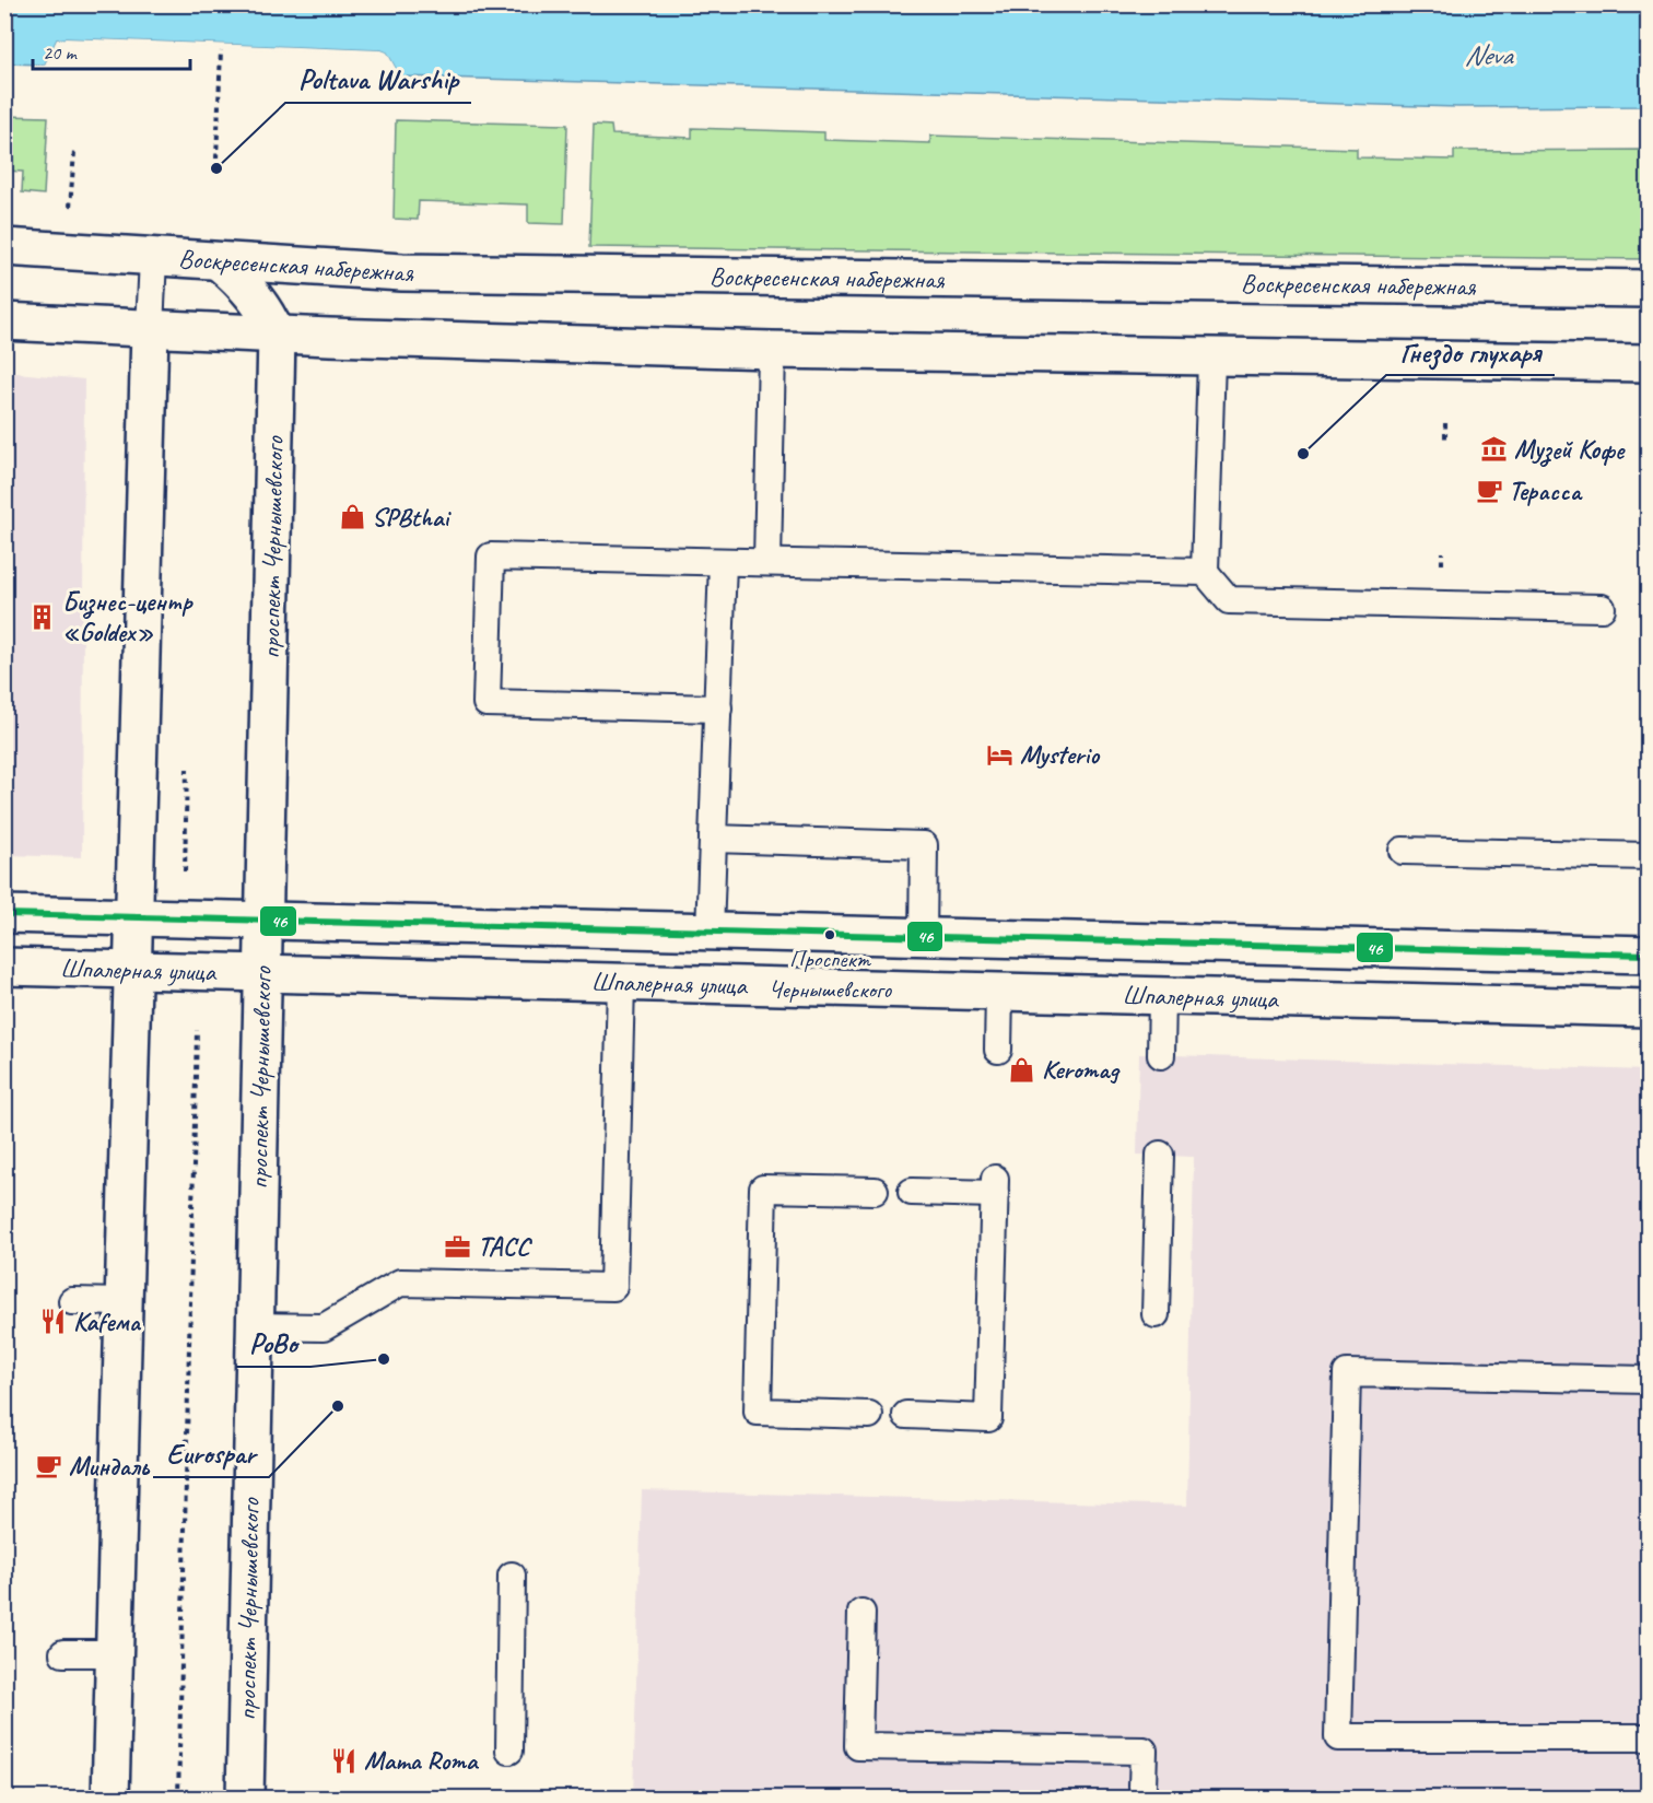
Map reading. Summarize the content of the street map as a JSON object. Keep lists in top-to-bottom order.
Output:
{
  "streets": {
    "street": ["Воскресенская набережная", "проспект Чернышевского", "Шпалерная улица"]
  },
  "crossings": [
    ["Воскресенская набережная", "проспект Чернышевского"],
    ["проспект Чернышевского", "Шпалерная улица"]
  ],
  "water": ["Neva"],
  "places": {
    "other": [
      "Poltava Warship",
      "Гнездо глухаря",
      "Проспект Чернышевского",
      "PoBo",
      "Eurospar"
    ],
    "museum": ["Музей Кофе"],
    "cafe": ["Терасса", "Миндаль"],
    "shop": ["SPBthai", "Keromag"],
    "building": ["Бизнес-центр «Goldex»"],
    "hotel": ["Mysterio"],
    "office": ["ТАСС"],
    "restaurant": ["Каfема", "Mama Roma"]
  },
  "lines": ["transit line 46"],
  "scale_bar": "20 m"
}
